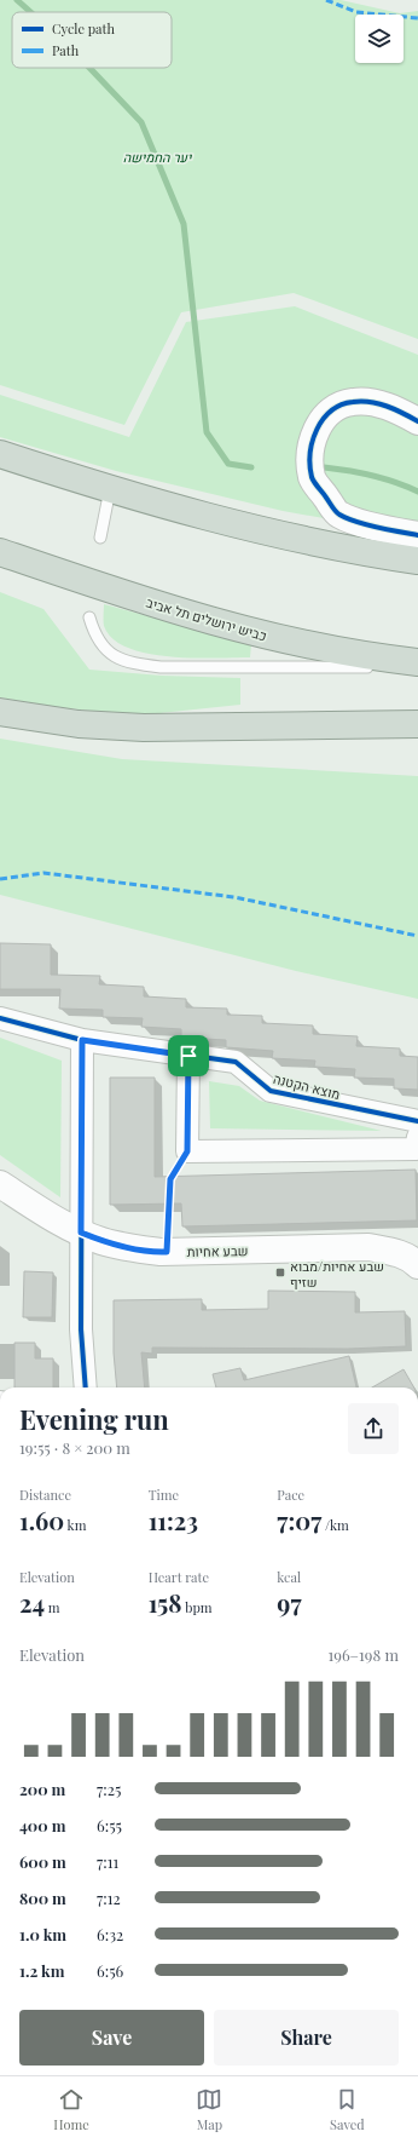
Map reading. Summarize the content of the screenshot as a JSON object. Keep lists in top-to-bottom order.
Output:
{
  "streets": {
    "highway": ["כביש ירושלים תל אביב"],
    "main road": ["שבע אחיות"],
    "street": ["מוצא הקטנה"]
  },
  "parks": ["יער החמישה"],
  "places": {
    "transit": ["שבע אחיות/מבוא שזיף"]
  },
  "legend": ["Cycle path", "Path"],
  "page": {
    "heading": ["Evening run", "19:55 · 8 × 200 m"],
    "stats": [
      ["Distance", "1.60 km"],
      ["Time", "11:23"],
      ["Pace", "7:07 /km"],
      ["Elevation", "24 m"],
      ["Heart rate", "158 bpm"],
      ["kcal", "97"]
    ],
    "chart": ["Elevation", "196–198 m"],
    "list": [
      {
        "name": "200 m",
        "note": "7:25"
      },
      {
        "name": "400 m",
        "note": "6:55"
      },
      {
        "name": "600 m",
        "note": "7:11"
      },
      {
        "name": "800 m",
        "note": "7:12"
      },
      {
        "name": "1.0 km",
        "note": "6:32"
      },
      {
        "name": "1.2 km",
        "note": "6:56"
      }
    ],
    "buttons": ["Save", "Share"],
    "tabs": ["Home", "Map", "Saved"]
  }
}
